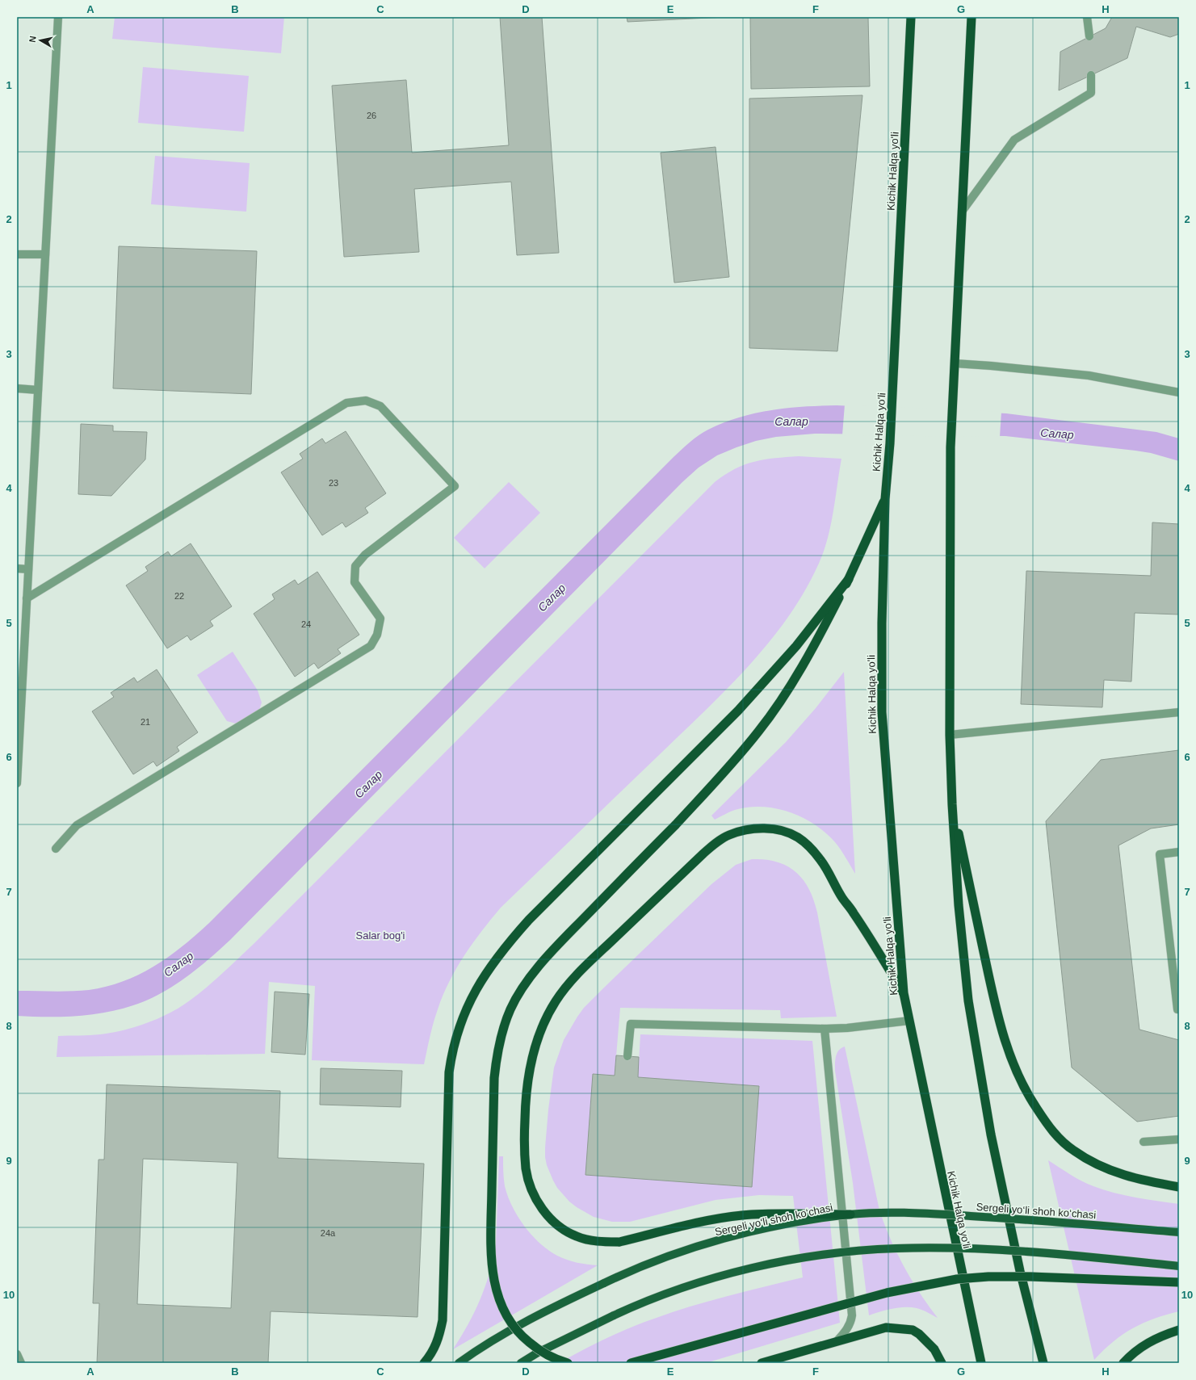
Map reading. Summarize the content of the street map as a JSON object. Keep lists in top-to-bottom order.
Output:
{
  "streets": {
    "highway": ["Kichik Halqa yo'li"],
    "main road": ["Sergeli yo‘li shoh ko‘chasi"]
  },
  "water": ["Салар"],
  "parks": ["Salar bog'i"],
  "house_numbers": [
    "26",
    "23",
    "22",
    "24",
    "21",
    "24а"
  ],
  "north": "left",
  "grid": {
    "columns": [
      "A",
      "B",
      "C",
      "D",
      "E",
      "F",
      "G",
      "H"
    ],
    "rows": [
      "1",
      "2",
      "3",
      "4",
      "5",
      "6",
      "7",
      "8",
      "9",
      "10"
    ]
  }
}
